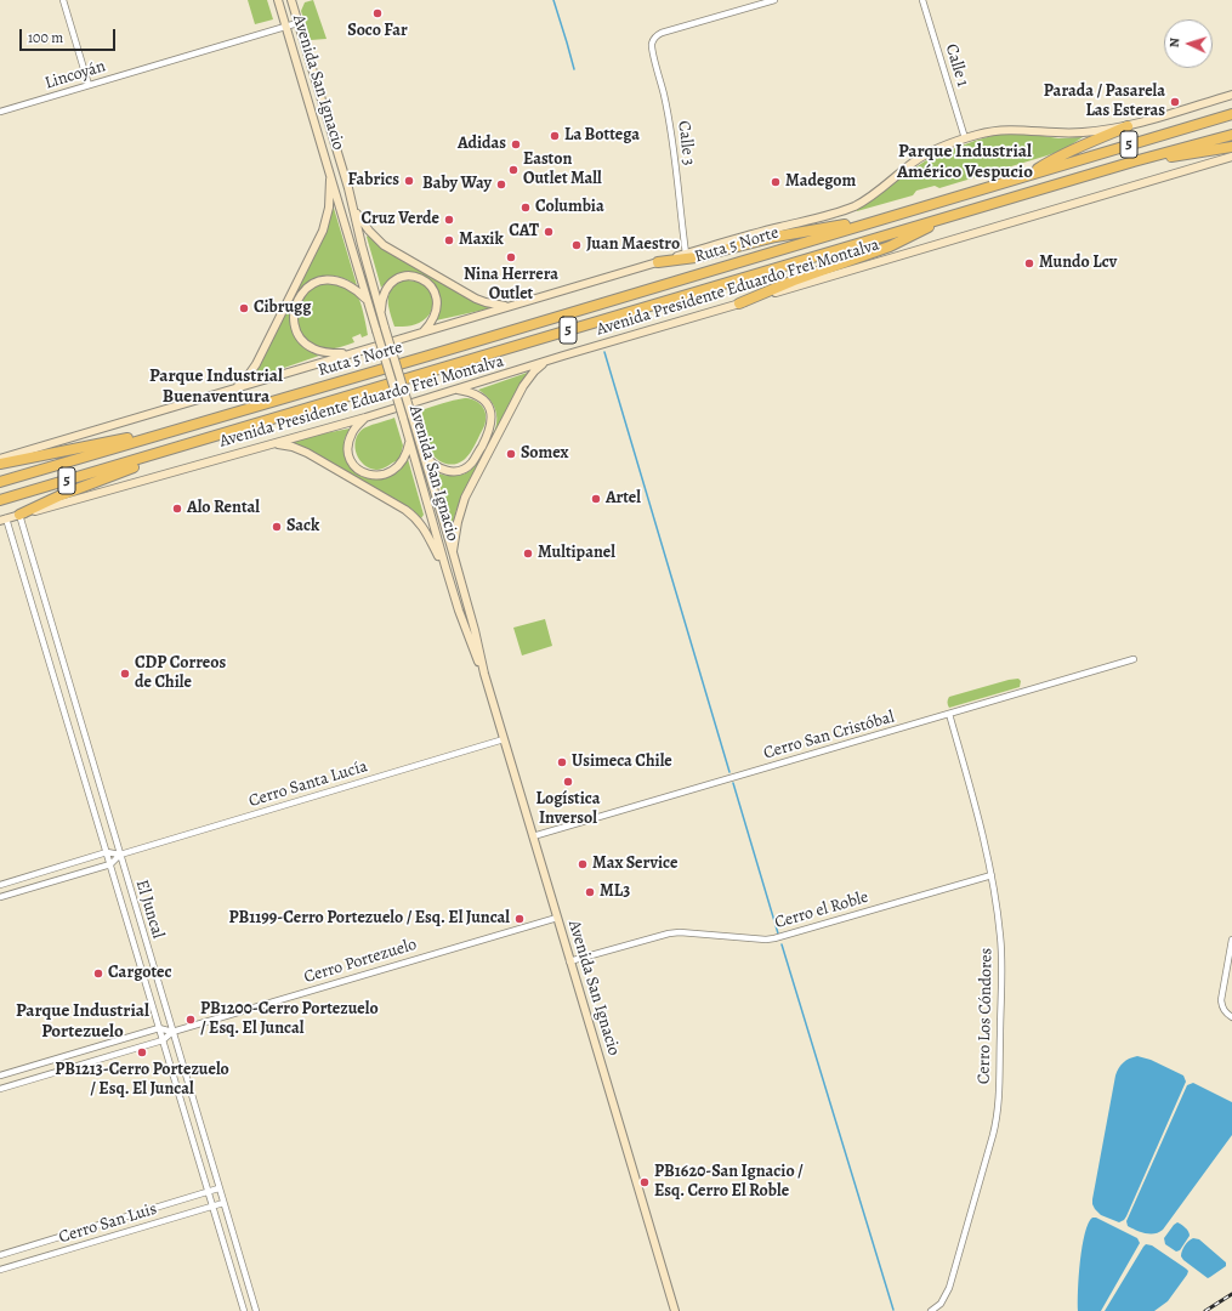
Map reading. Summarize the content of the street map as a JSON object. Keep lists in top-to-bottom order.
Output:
{
  "streets": {
    "highway": ["5", "Ruta 5 Norte"],
    "main road": ["Avenida San Ignacio", "Avenida Presidente Eduardo Frei Montalva"],
    "street": [
      "Calle 1",
      "Lincoyán",
      "Calle 3",
      "Cerro San Cristóbal",
      "Cerro Santa Lucía",
      "El Juncal",
      "Cerro el Roble",
      "Cerro Portezuelo",
      "Cerro Los Cóndores",
      "Cerro San Luis"
    ]
  },
  "crossings": [
    ["Lincoyán", "Avenida San Ignacio"],
    ["Avenida San Ignacio", "Cerro San Cristóbal"],
    ["Avenida San Ignacio", "Cerro Santa Lucía"],
    ["Avenida San Ignacio", "Cerro el Roble"],
    ["Avenida San Ignacio", "Cerro Portezuelo"],
    ["Avenida Presidente Eduardo Frei Montalva", "El Juncal"],
    ["Cerro San Cristóbal", "Cerro Los Cóndores"],
    ["Cerro Santa Lucía", "El Juncal"],
    ["El Juncal", "Cerro Portezuelo"],
    ["El Juncal", "Cerro San Luis"],
    ["Cerro el Roble", "Cerro Los Cóndores"]
  ],
  "districts": ["Parque Industrial Américo Vespucio", "Parque Industrial Buenaventura", "Parque Industrial Portezuelo"],
  "places": [
    "Soco Far",
    "Parada / Pasarela Las Esteras",
    "La Bottega",
    "Adidas",
    "Easton Outlet Mall",
    "Fabrics",
    "Madegom",
    "Baby Way",
    "Columbia",
    "Cruz Verde",
    "CAT",
    "Maxik",
    "Juan Maestro",
    "Nina Herrera Outlet",
    "Mundo Lcv",
    "Cibrugg",
    "Somex",
    "Artel",
    "Alo Rental",
    "Sack",
    "Multipanel",
    "CDP Correos de Chile",
    "Usimeca Chile",
    "Logística Inversol",
    "Max Service",
    "ML3",
    "PB1199-Cerro Portezuelo / Esq. El Juncal",
    "Cargotec",
    "PB1200-Cerro Portezuelo / Esq. El Juncal",
    "PB1213-Cerro Portezuelo / Esq. El Juncal",
    "PB1620-San Ignacio / Esq. Cerro El Roble"
  ],
  "scale_bar": "100 m",
  "north": "left"
}
